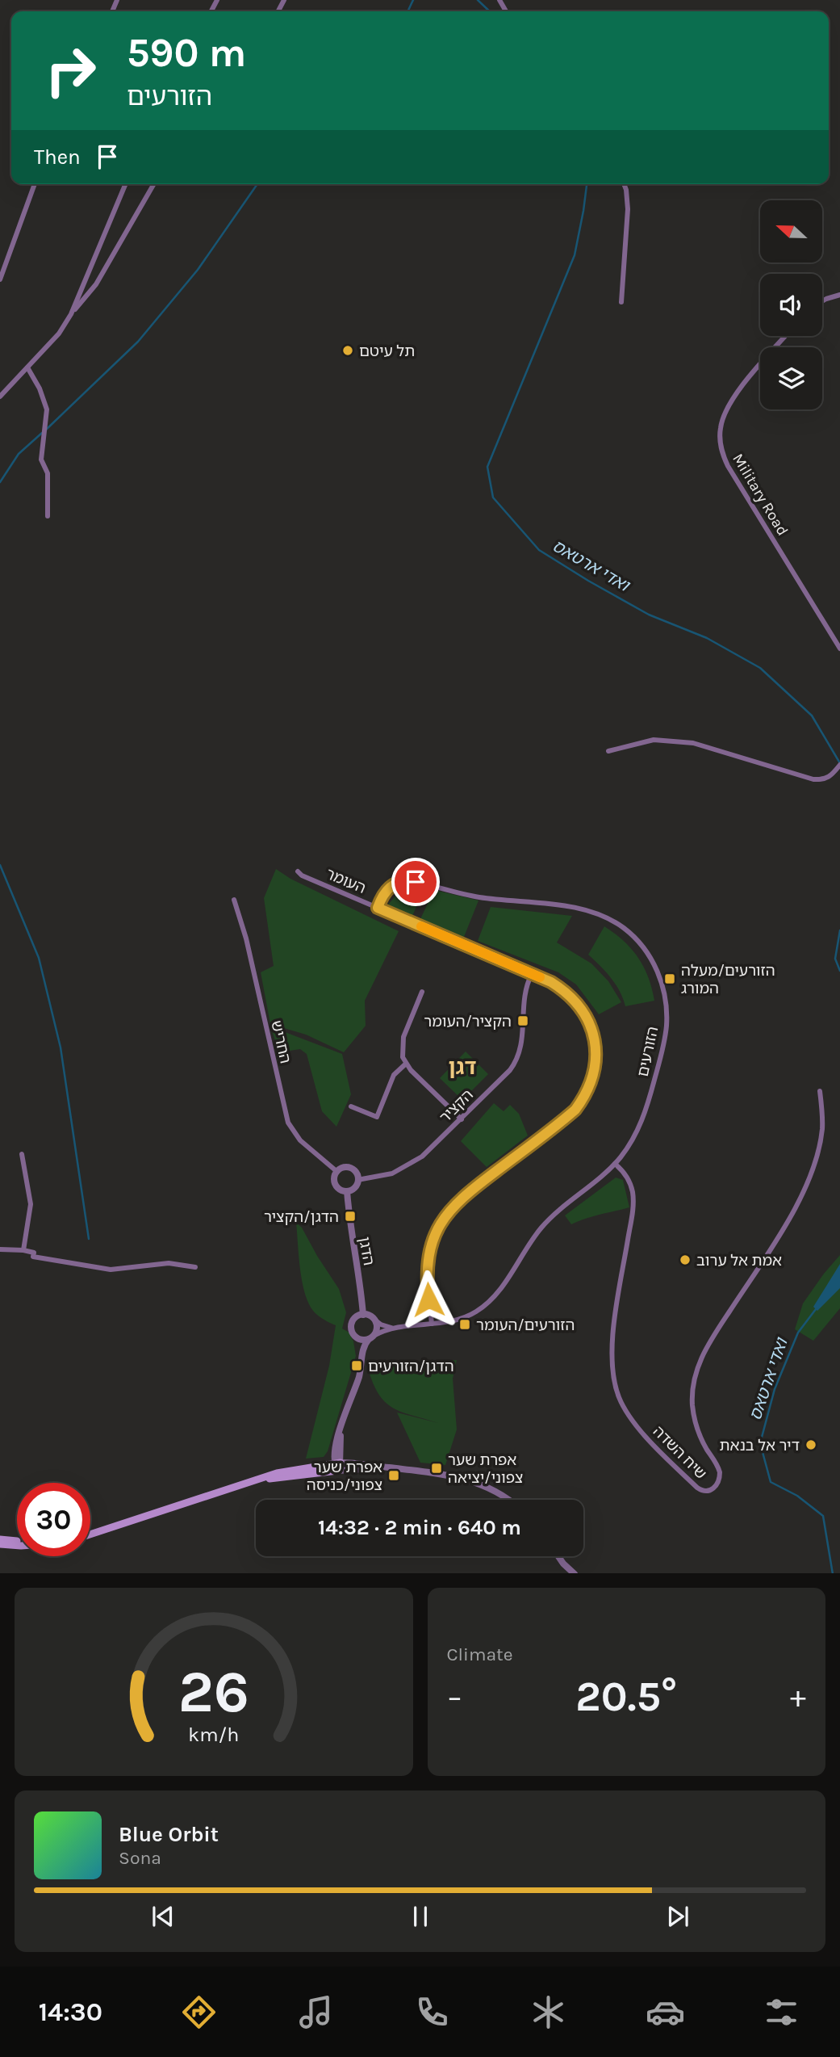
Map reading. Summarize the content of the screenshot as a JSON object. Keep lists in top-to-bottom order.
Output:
{
  "streets": {
    "street": [
      "Military Road",
      "העומר",
      "החריש",
      "הזורעים",
      "הקציר",
      "הדגן",
      "שיח השדה"
    ]
  },
  "crossings": [
    ["העומר", "הזורעים"],
    ["העומר", "הקציר"],
    ["החריש", "הקציר"],
    ["החריש", "הדגן"],
    ["הזורעים", "שיח השדה"],
    ["הקציר", "הדגן"]
  ],
  "districts": ["דגן"],
  "water": ["ואדי ארטאס"],
  "places": {
    "other": ["תל עיטם", "אמת אל ערוב", "דיר אל בנאת"],
    "transit": [
      "הזורעים/מעלה המורג",
      "הקציר/העומר",
      "הדגן/הקציר",
      "הזורעים/העומר",
      "הדגן/הזורעים",
      "אפרת שער צפוני/יציאה",
      "אפרת שער צפוני/כניסה"
    ]
  },
  "north": "left",
  "page": {
    "turn": ["590 m", "הזורעים"],
    "then": "Then",
    "limit": "30",
    "trip": "14:32 · 2 min · 640 m",
    "tile": "Climate",
    "heat": ["−", "20.5°", "+"],
    "song": ["Blue Orbit", "Sona"],
    "tabs": "14:30",
    "gauge": ["26", "km/h"]
  }
}
